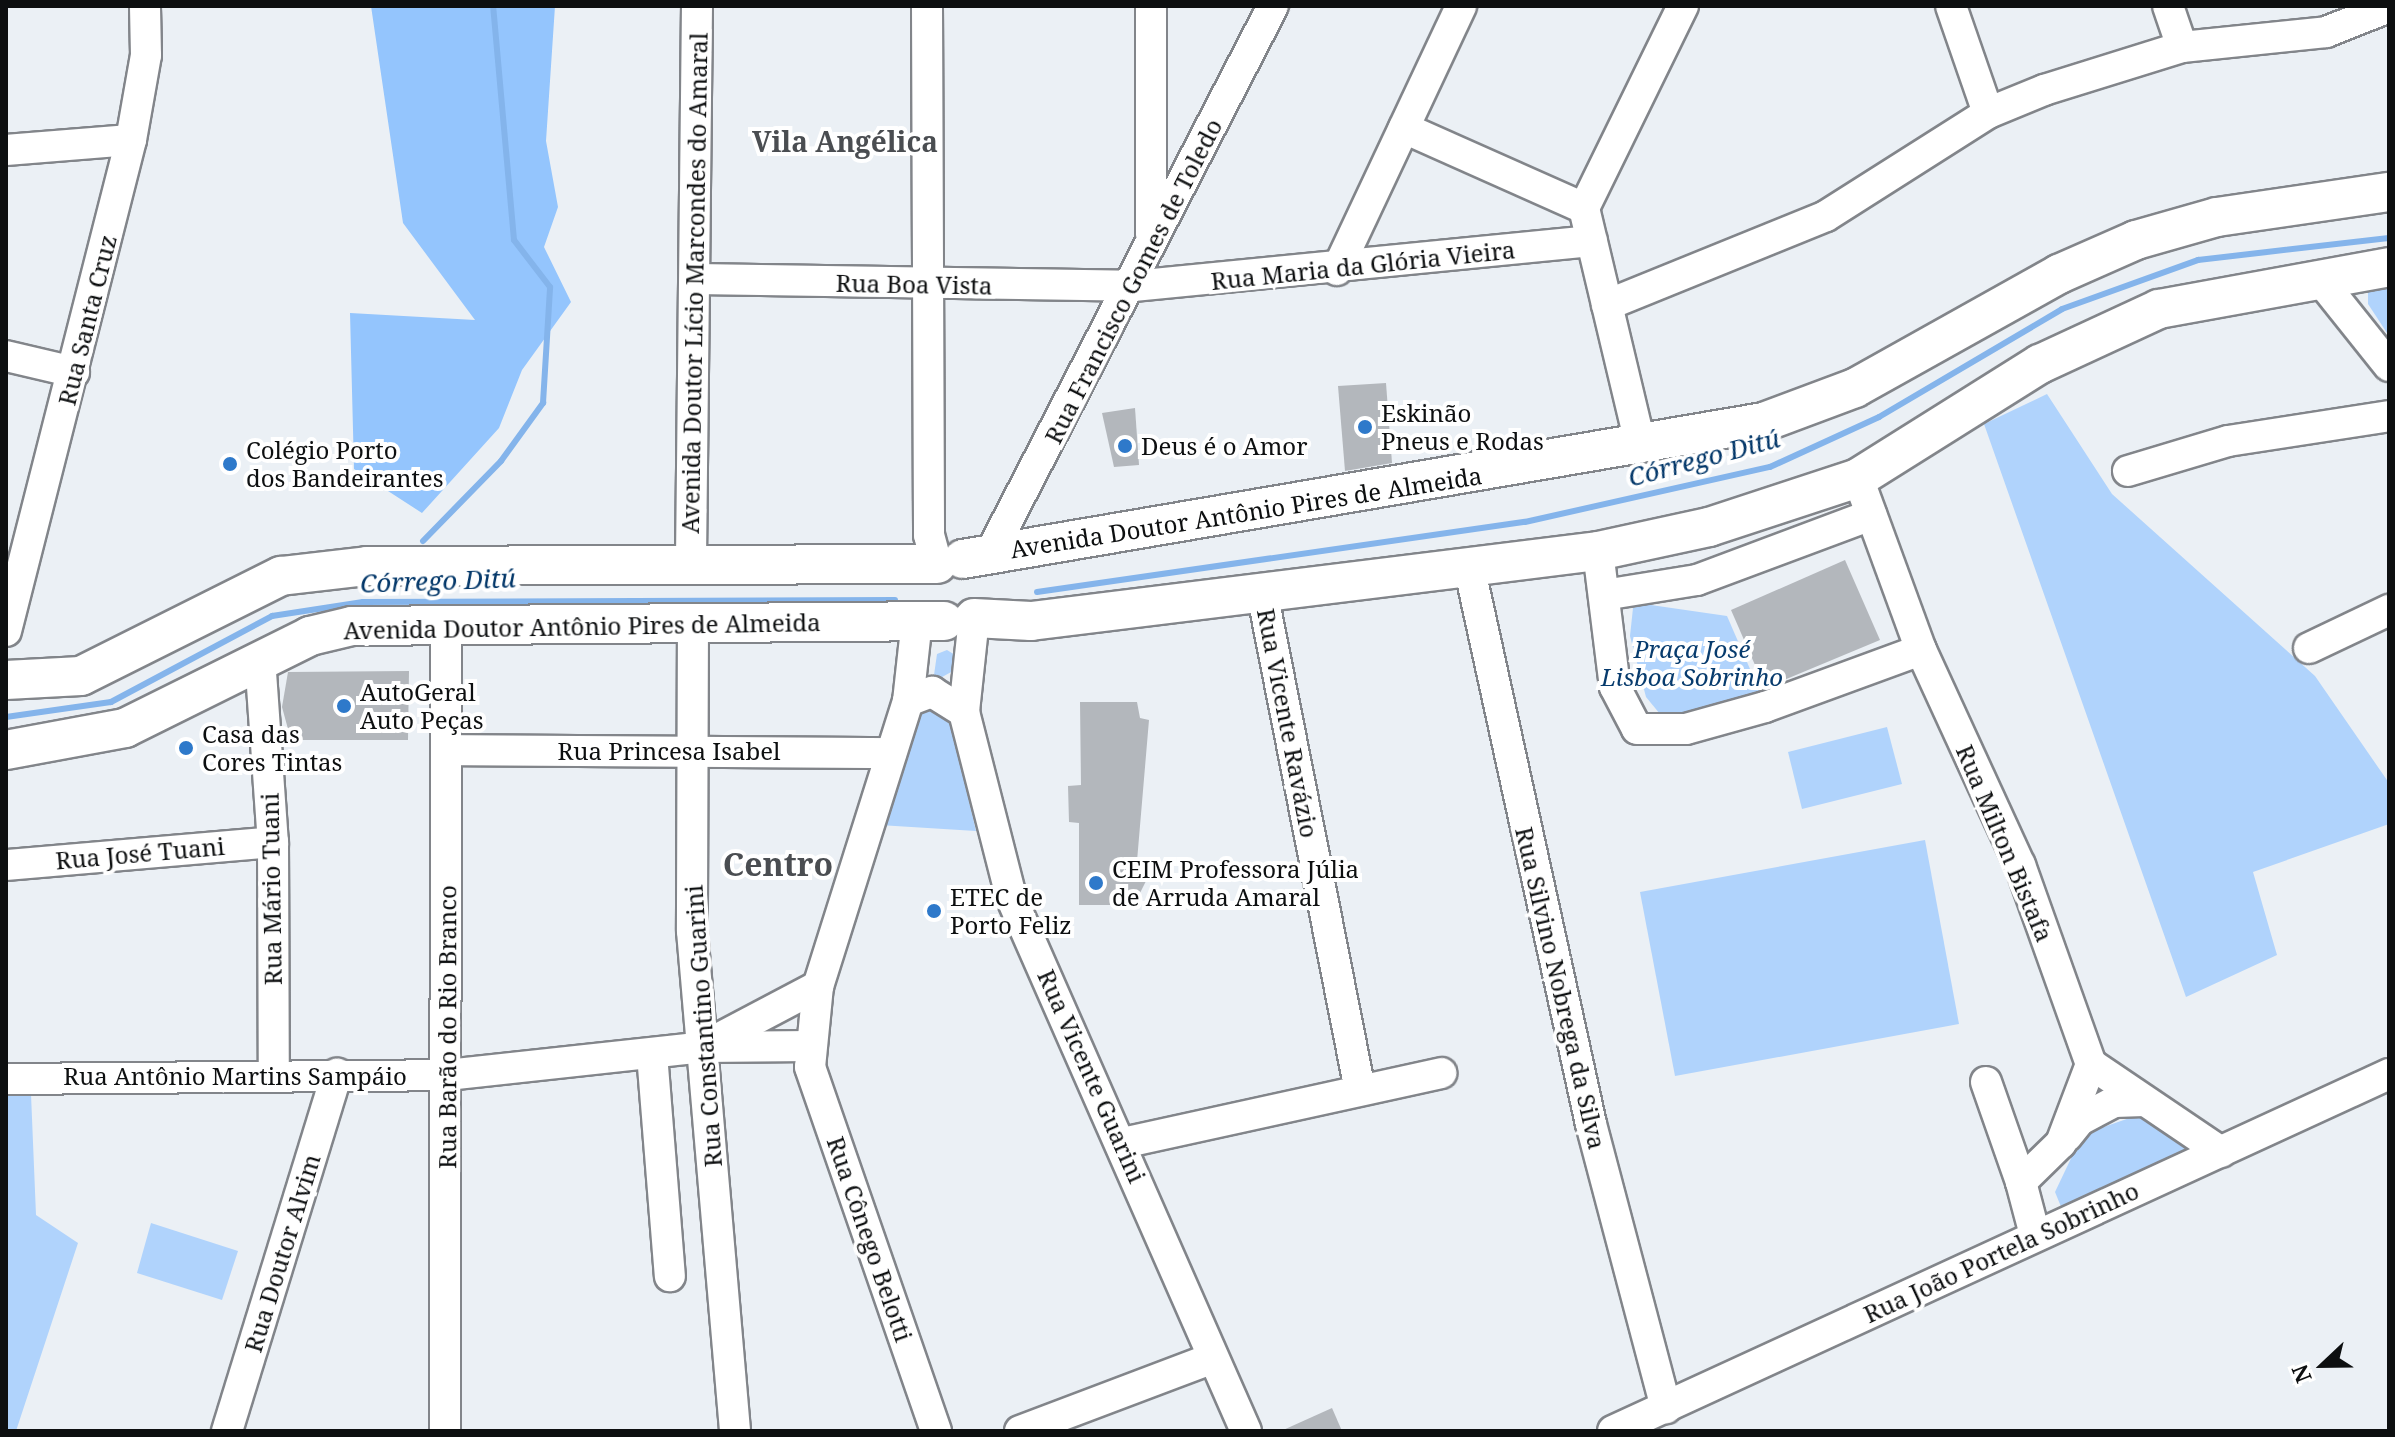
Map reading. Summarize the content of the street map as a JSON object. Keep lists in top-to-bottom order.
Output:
{
  "streets": {
    "main road": ["Avenida Doutor Antônio Pires de Almeida"],
    "street": [
      "Rua Maria da Glória Vieira",
      "Rua Francisco Gomes de Toledo",
      "Avenida Doutor Lício Marcondes do Amaral",
      "Rua Boa Vista",
      "Rua Santa Cruz",
      "Rua Vicente Ravázio",
      "Rua Princesa Isabel",
      "Rua Milton Bistafa",
      "Rua José Tuani",
      "Rua Mário Tuani",
      "Rua Silvino Nobrega da Silva",
      "Rua Constantino Guarini",
      "Rua Barão do Rio Branco",
      "Rua Antônio Martins Sampáio",
      "Rua Vicente Guarini",
      "Rua Cônego Belotti",
      "Rua João Portela Sobrinho",
      "Rua Doutor Alvim"
    ]
  },
  "crossings": [
    ["Rua Maria da Glória Vieira", "Rua Francisco Gomes de Toledo"],
    ["Rua Maria da Glória Vieira", "Rua Boa Vista"],
    ["Rua Francisco Gomes de Toledo", "Rua Boa Vista"],
    ["Rua Francisco Gomes de Toledo", "Avenida Doutor Antônio Pires de Almeida"],
    ["Avenida Doutor Lício Marcondes do Amaral", "Rua Boa Vista"],
    ["Avenida Doutor Lício Marcondes do Amaral", "Avenida Doutor Antônio Pires de Almeida"],
    ["Avenida Doutor Antônio Pires de Almeida", "Rua Vicente Ravázio"],
    ["Avenida Doutor Antônio Pires de Almeida", "Rua Milton Bistafa"],
    ["Avenida Doutor Antônio Pires de Almeida", "Rua Mário Tuani"],
    ["Avenida Doutor Antônio Pires de Almeida", "Rua Silvino Nobrega da Silva"],
    ["Avenida Doutor Antônio Pires de Almeida", "Rua Constantino Guarini"],
    ["Avenida Doutor Antônio Pires de Almeida", "Rua Barão do Rio Branco"],
    ["Avenida Doutor Antônio Pires de Almeida", "Rua Vicente Guarini"],
    ["Avenida Doutor Antônio Pires de Almeida", "Rua Cônego Belotti"],
    ["Rua Princesa Isabel", "Rua Constantino Guarini"],
    ["Rua Princesa Isabel", "Rua Barão do Rio Branco"],
    ["Rua Princesa Isabel", "Rua Cônego Belotti"],
    ["Rua José Tuani", "Rua Mário Tuani"],
    ["Rua Mário Tuani", "Rua Antônio Martins Sampáio"],
    ["Rua Silvino Nobrega da Silva", "Rua João Portela Sobrinho"],
    ["Rua Constantino Guarini", "Rua Antônio Martins Sampáio"],
    ["Rua Barão do Rio Branco", "Rua Antônio Martins Sampáio"],
    ["Rua Antônio Martins Sampáio", "Rua Doutor Alvim"],
    ["Rua Vicente Guarini", "Rua Cônego Belotti"]
  ],
  "districts": ["Vila Angélica", "Centro"],
  "water": ["Córrego Ditú"],
  "parks": ["Praça José Lisboa Sobrinho"],
  "places": [
    "Eskinão Pneus e Rodas",
    "Deus é o Amor",
    "Colégio Porto dos Bandeirantes",
    "AutoGeral Auto Peças",
    "Casa das Cores Tintas",
    "CEIM Professora Júlia de Arruda Amaral",
    "ETEC de Porto Feliz"
  ],
  "north": "left"
}
